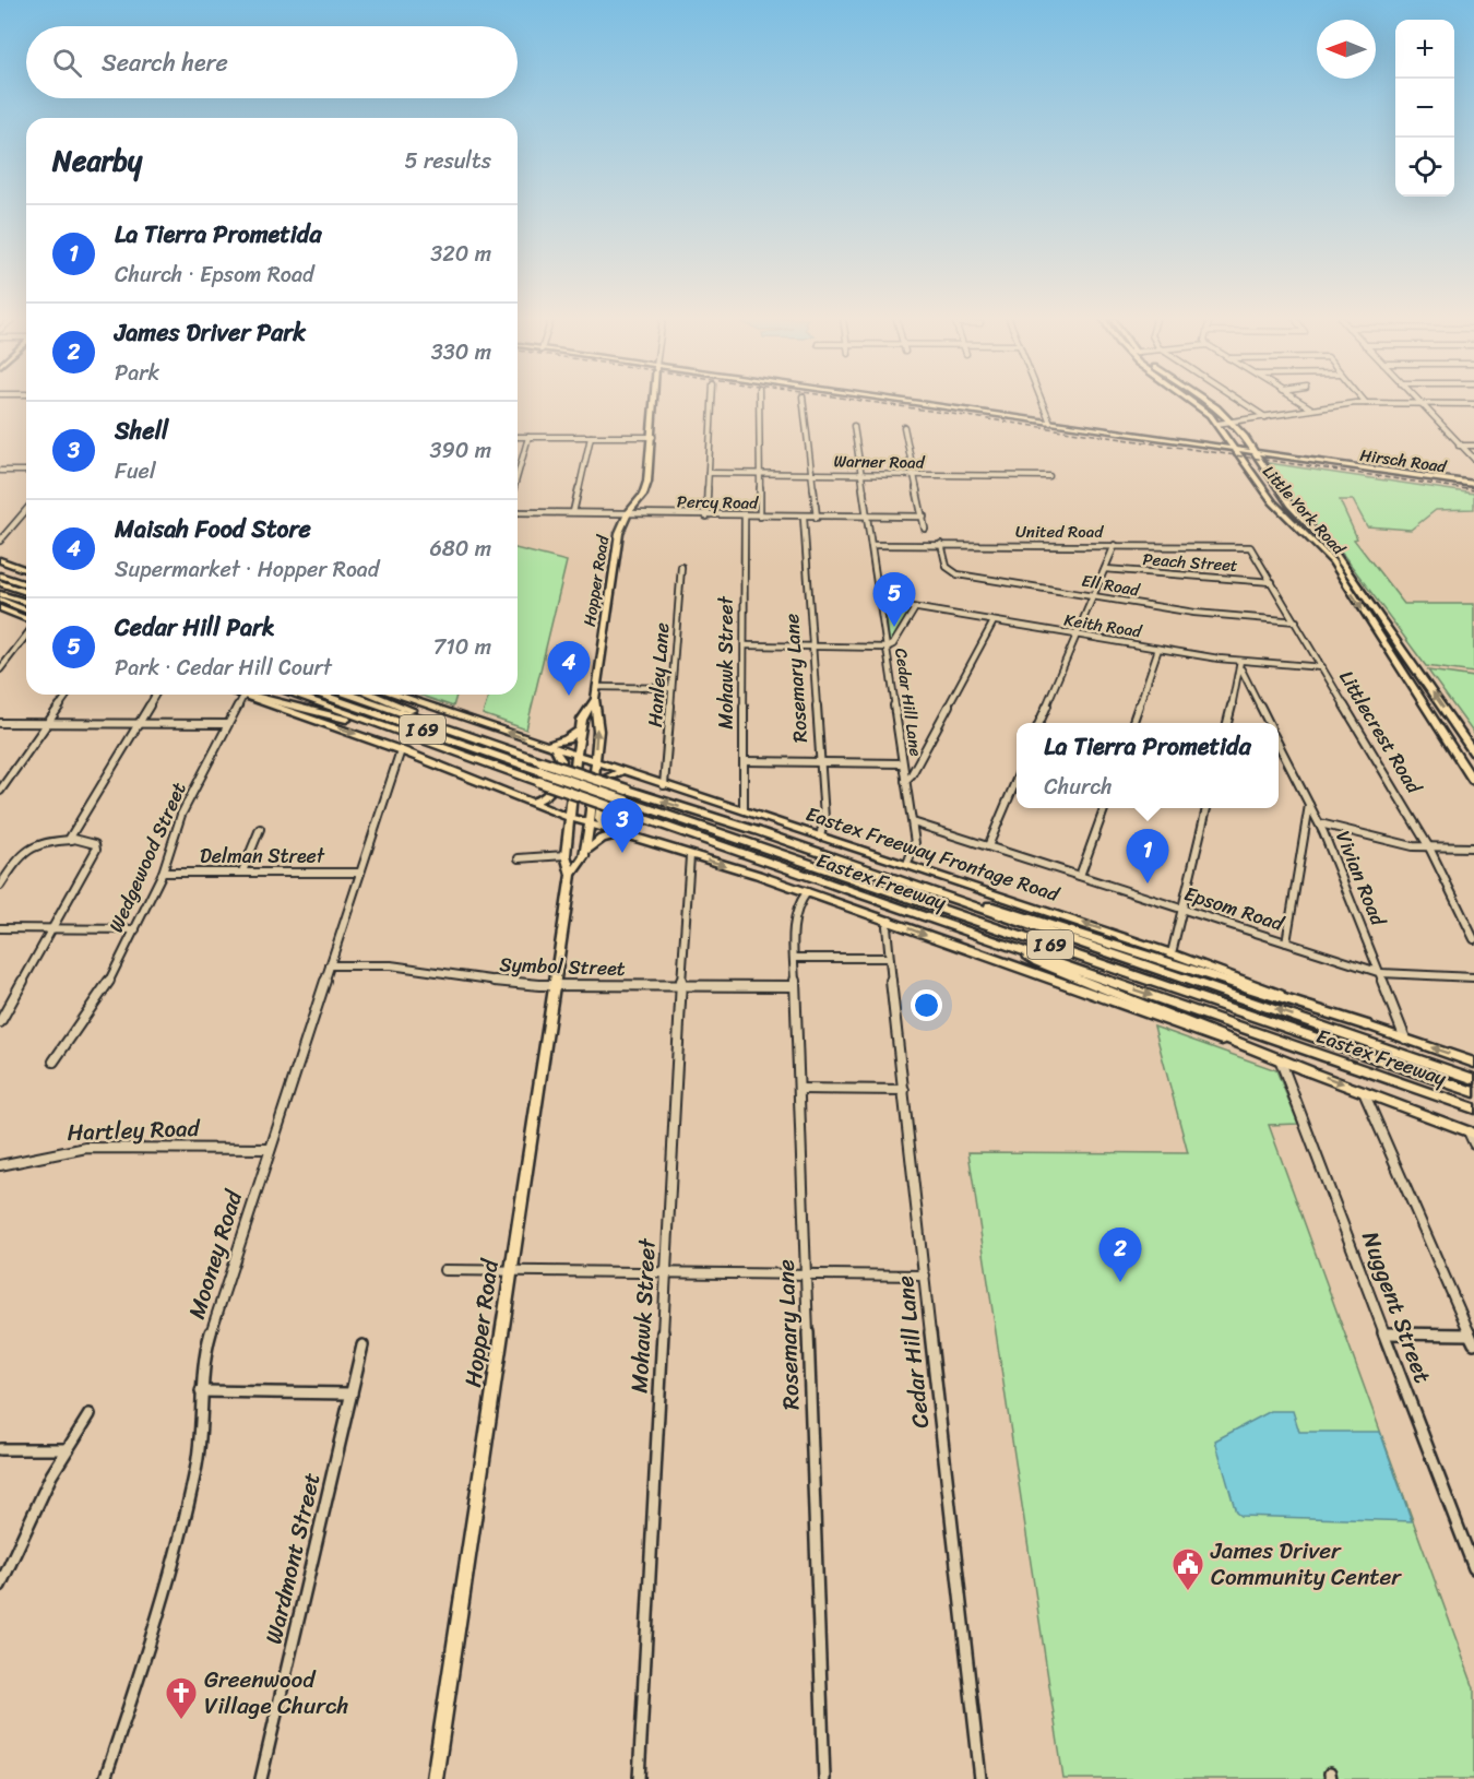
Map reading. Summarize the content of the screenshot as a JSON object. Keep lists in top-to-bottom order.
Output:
{
  "streets": {
    "highway": ["I 69", "Eastex Freeway"],
    "main road": [
      "Hirsch Road",
      "Little York Road",
      "Hopper Road",
      "Eastex Freeway Frontage Road"
    ],
    "street": [
      "Warner Road",
      "Percy Road",
      "United Road",
      "Peach Street",
      "Ell Road",
      "Keith Road",
      "Mohawk Street",
      "Hanley Lane",
      "Rosemary Lane",
      "Cedar Hill Lane",
      "Littlecrest Road",
      "Delman Street",
      "Wedgewood Street",
      "Vivian Road",
      "Epsom Road",
      "Symbol Street",
      "Hartley Road",
      "Mooney Road",
      "Nuggent Street",
      "Wardmont Street"
    ]
  },
  "crossings": [
    ["Hirsch Road", "Little York Road"],
    ["Warner Road", "Cedar Hill Lane"],
    ["Percy Road", "Hopper Road"],
    ["Percy Road", "Mohawk Street"],
    ["Percy Road", "Rosemary Lane"],
    ["Percy Road", "Cedar Hill Lane"],
    ["United Road", "Ell Road"],
    ["United Road", "Cedar Hill Lane"],
    ["United Road", "Littlecrest Road"],
    ["Peach Street", "Littlecrest Road"],
    ["Hopper Road", "Eastex Freeway Frontage Road"],
    ["Hopper Road", "Symbol Street"],
    ["Ell Road", "Littlecrest Road"],
    ["Keith Road", "Cedar Hill Lane"],
    ["Keith Road", "Littlecrest Road"],
    ["Mohawk Street", "Eastex Freeway Frontage Road"],
    ["Mohawk Street", "Symbol Street"],
    ["Hanley Lane", "Eastex Freeway Frontage Road"],
    ["Rosemary Lane", "Eastex Freeway Frontage Road"],
    ["Rosemary Lane", "Symbol Street"],
    ["Cedar Hill Lane", "Eastex Freeway Frontage Road"],
    ["Cedar Hill Lane", "Epsom Road"],
    ["I 69", "Eastex Freeway"],
    ["Eastex Freeway Frontage Road", "Vivian Road"],
    ["Delman Street", "Wedgewood Street"],
    ["Delman Street", "Mooney Road"],
    ["Vivian Road", "Epsom Road"],
    ["Symbol Street", "Mooney Road"],
    ["Hartley Road", "Mooney Road"]
  ],
  "places": {
    "public building": ["James Driver Community Center"],
    "church": ["Greenwood Village Church"]
  },
  "north": "left",
  "page": {
    "map_buttons": ["+", "−"],
    "search": "Search here",
    "heading": ["Nearby", "5 results"],
    "list": [
      {
        "mark": "1",
        "name": "La Tierra Prometida",
        "note": "Church · Epsom Road",
        "value": "320 m"
      },
      {
        "mark": "2",
        "name": "James Driver Park",
        "note": "Park",
        "value": "330 m"
      },
      {
        "mark": "3",
        "name": "Shell",
        "note": "Fuel",
        "value": "390 m"
      },
      {
        "mark": "4",
        "name": "Maisah Food Store",
        "note": "Supermarket · Hopper Road",
        "value": "680 m"
      },
      {
        "mark": "5",
        "name": "Cedar Hill Park",
        "note": "Park · Cedar Hill Court",
        "value": "710 m"
      }
    ],
    "pins": [
      "5",
      "4",
      "3",
      "1",
      "2"
    ],
    "popup": ["La Tierra Prometida", "Church"]
  }
}
